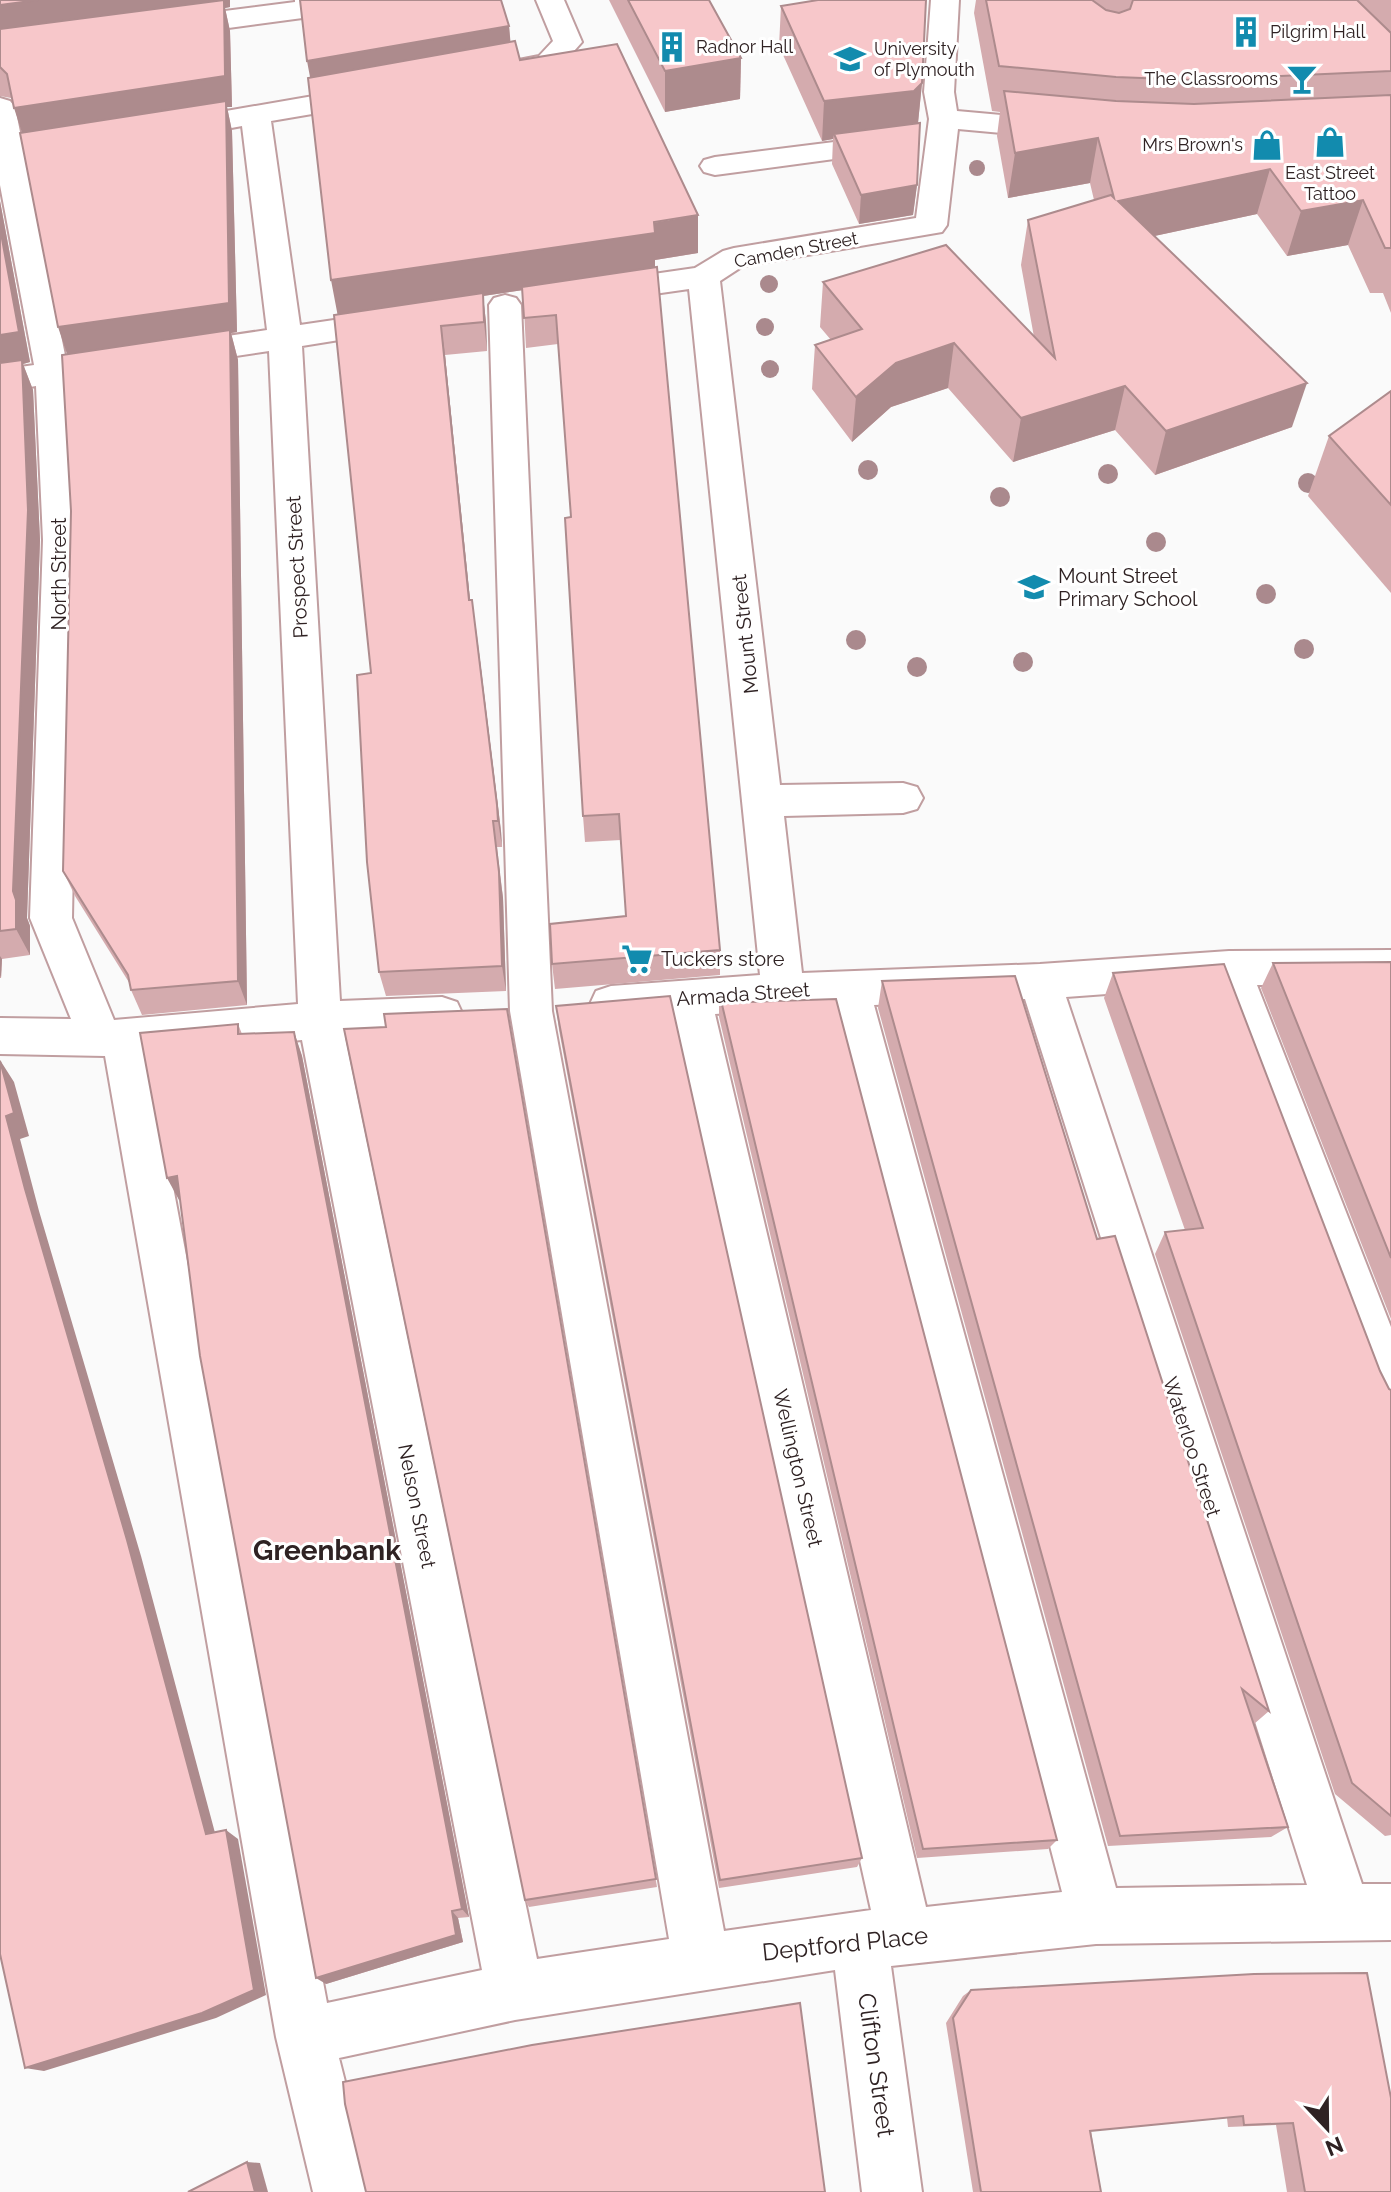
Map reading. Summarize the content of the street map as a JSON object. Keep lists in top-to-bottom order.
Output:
{
  "streets": {
    "street": [
      "Camden Street",
      "Prospect Street",
      "North Street",
      "Mount Street",
      "Armada Street",
      "Waterloo Street",
      "Wellington Street",
      "Nelson Street",
      "Deptford Place",
      "Clifton Street"
    ]
  },
  "crossings": [
    ["Camden Street", "Mount Street"],
    ["Camden Street", "Armada Street"],
    ["Prospect Street", "Armada Street"],
    ["Prospect Street", "Nelson Street"],
    ["North Street", "Armada Street"],
    ["North Street", "Deptford Place"],
    ["Mount Street", "Armada Street"],
    ["Armada Street", "Waterloo Street"],
    ["Armada Street", "Wellington Street"],
    ["Armada Street", "Nelson Street"],
    ["Waterloo Street", "Deptford Place"],
    ["Wellington Street", "Deptford Place"],
    ["Wellington Street", "Clifton Street"],
    ["Nelson Street", "Deptford Place"],
    ["Deptford Place", "Clifton Street"]
  ],
  "districts": ["Greenbank"],
  "places": {
    "building": ["Pilgrim Hall", "Radnor Hall"],
    "school or university": ["University of Plymouth", "Mount Street Primary School"],
    "bar": ["The Classrooms"],
    "shop": ["East Street Tattoo", "Mrs Brown's"],
    "supermarket": ["Tuckers store"]
  },
  "north": "bottom"
}
